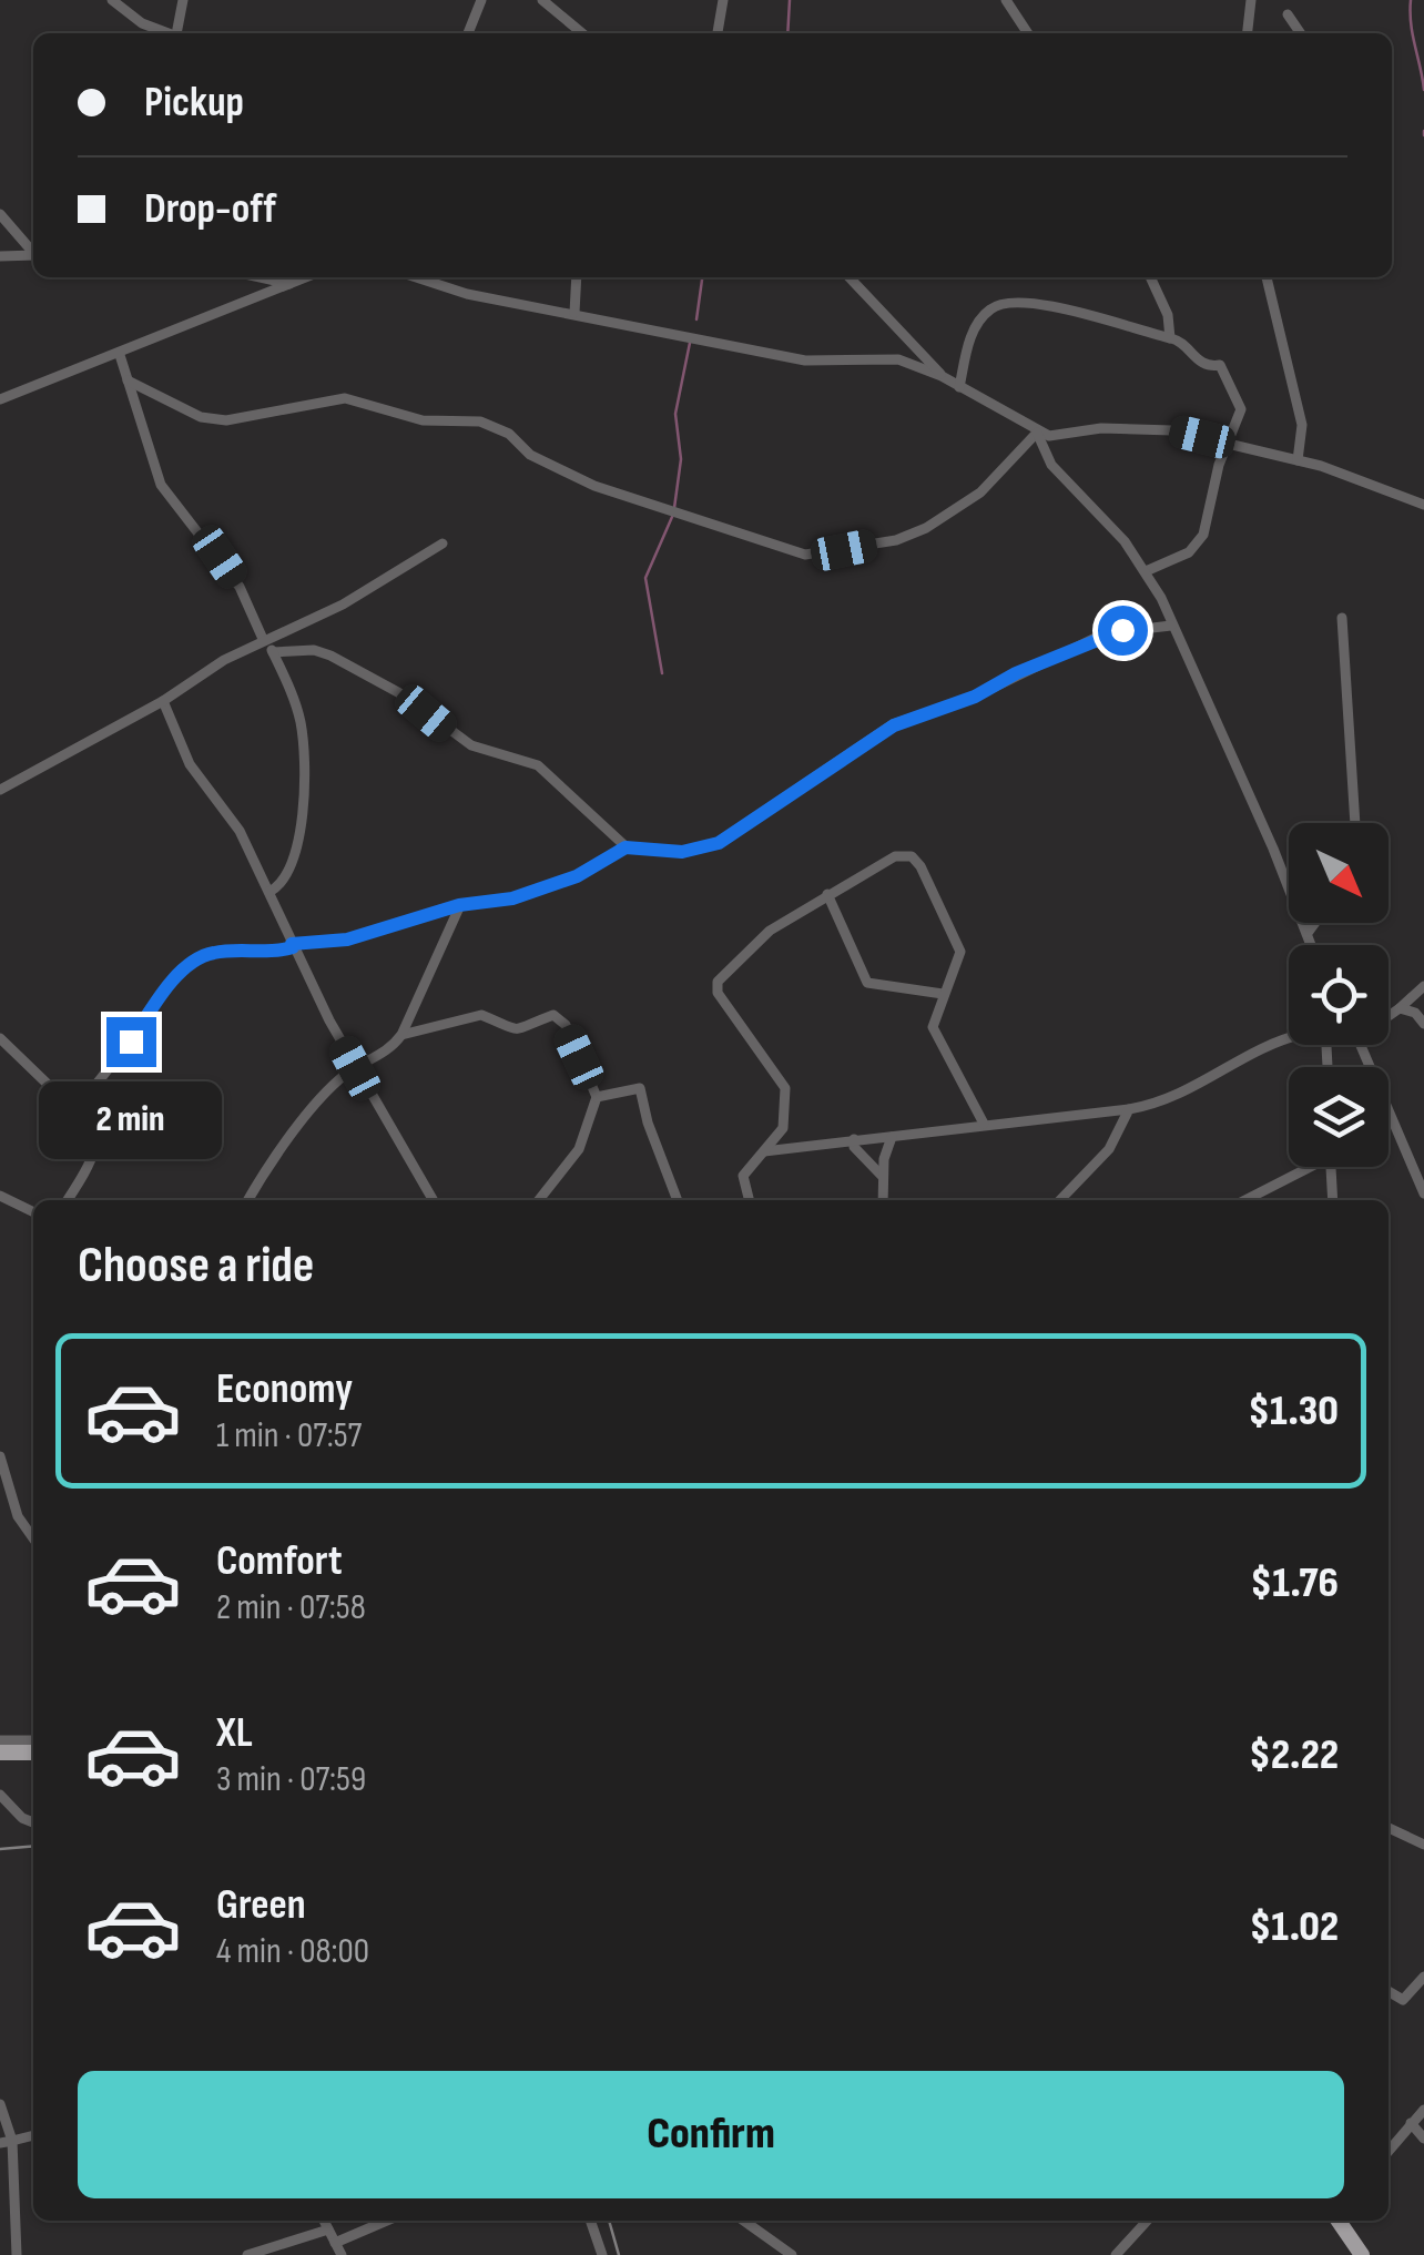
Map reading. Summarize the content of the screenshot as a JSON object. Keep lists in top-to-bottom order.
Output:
{
  "north": "bottom right",
  "page": {
    "banner": ["Pickup", "Drop-off"],
    "bubble": "2 min",
    "heading": "Choose a ride",
    "list": [
      {
        "name": "Economy",
        "note": "1 min · 07:57",
        "value": "$1.30"
      },
      {
        "name": "Comfort",
        "note": "2 min · 07:58",
        "value": "$1.76"
      },
      {
        "name": "XL",
        "note": "3 min · 07:59",
        "value": "$2.22"
      },
      {
        "name": "Green",
        "note": "4 min · 08:00",
        "value": "$1.02"
      }
    ],
    "buttons": "Confirm"
  }
}
